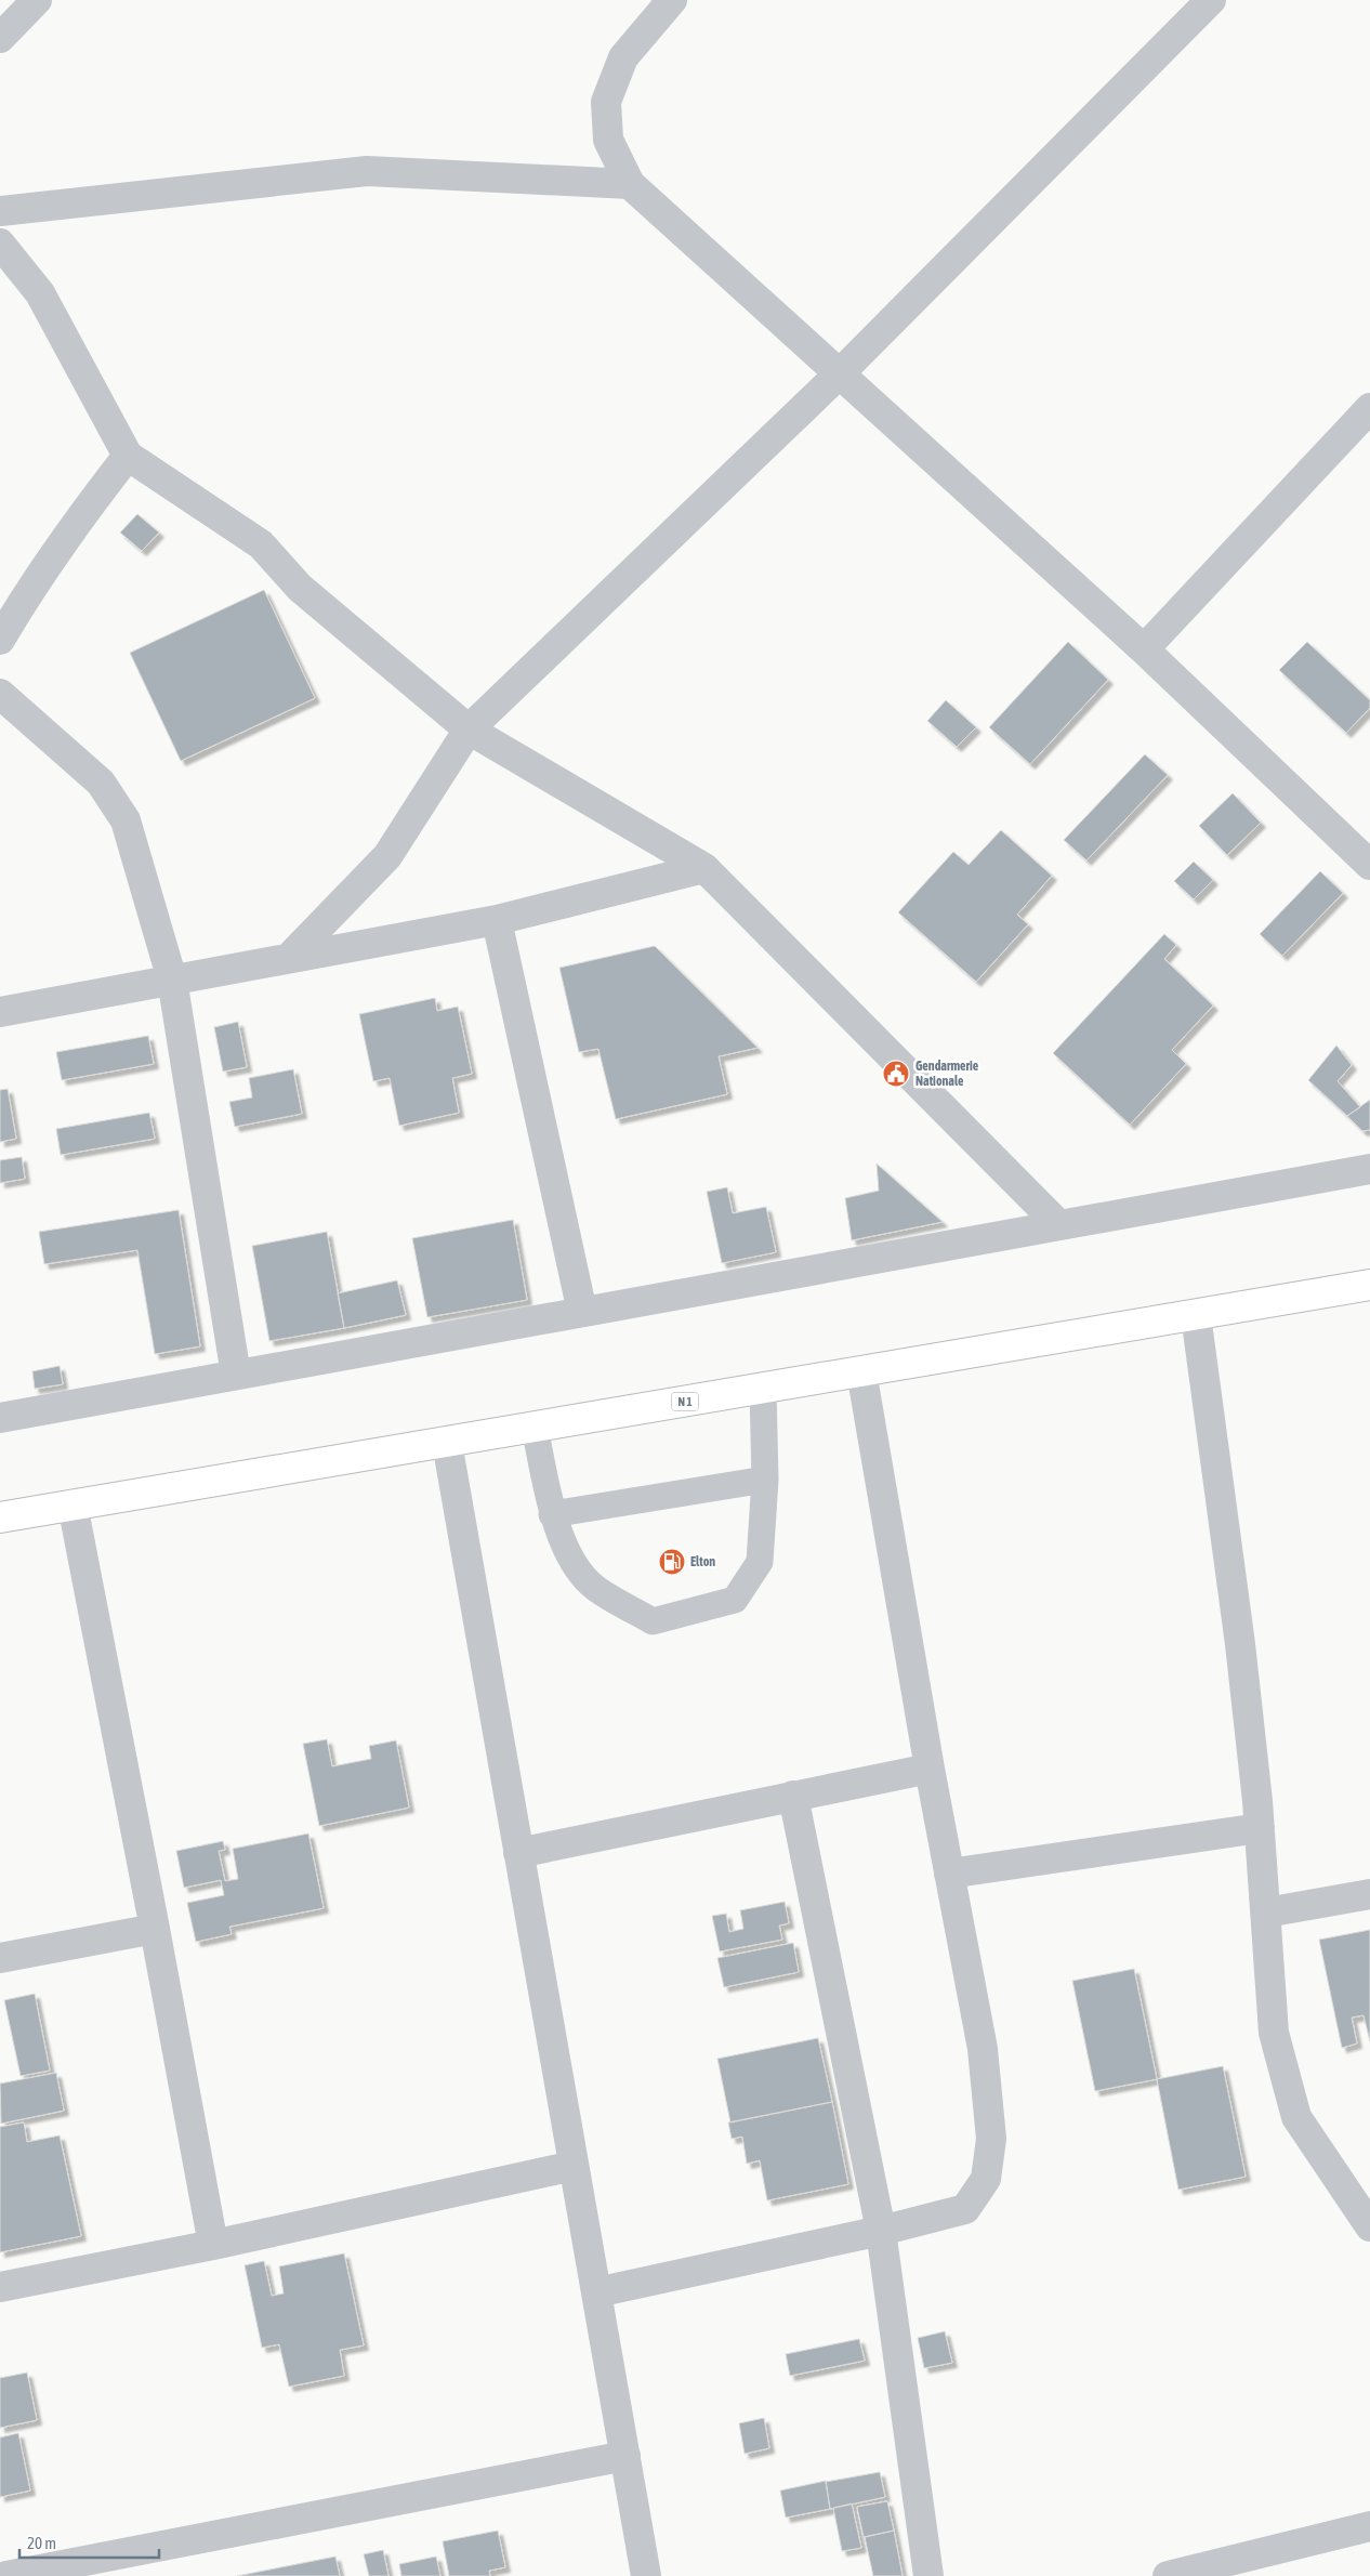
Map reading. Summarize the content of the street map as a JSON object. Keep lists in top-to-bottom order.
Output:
{
  "streets": {
    "highway": ["N 1"]
  },
  "places": {
    "public building": ["Gendarmerie Nationale"],
    "fuel station": ["Elton"]
  },
  "scale_bar": "20 m"
}
